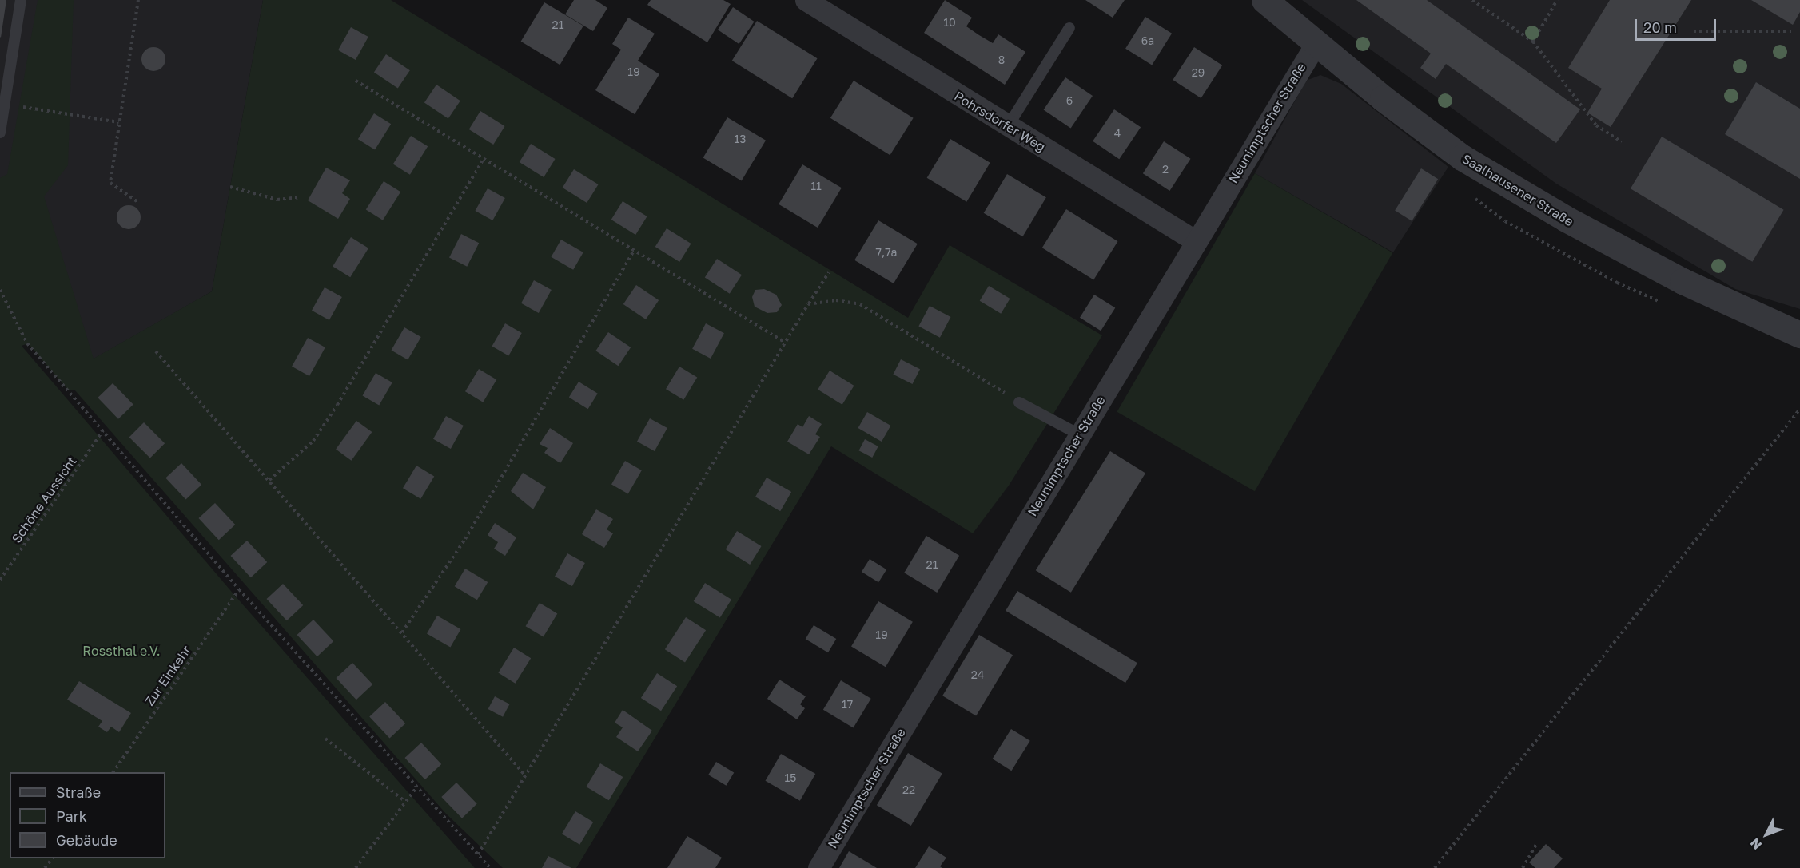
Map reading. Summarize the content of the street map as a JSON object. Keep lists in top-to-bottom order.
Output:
{
  "streets": {
    "street": ["Pohrsdorfer Weg", "Neunimptscher Straße", "Saalhausener Straße"],
    "path": ["Schöne Aussicht", "Zur Einkehr"]
  },
  "crossings": [
    ["Pohrsdorfer Weg", "Neunimptscher Straße"],
    ["Neunimptscher Straße", "Saalhausener Straße"]
  ],
  "parks": ["Rossthal e.V."],
  "house_numbers": [
    "10",
    "21",
    "6a",
    "8",
    "19",
    "29",
    "6",
    "4",
    "13",
    "2",
    "11",
    "7,7a",
    "21",
    "19",
    "24",
    "17",
    "15",
    "22"
  ],
  "legend": ["Straße", "Park", "Gebäude"],
  "scale_bar": "20 m",
  "north": "bottom left"
}
